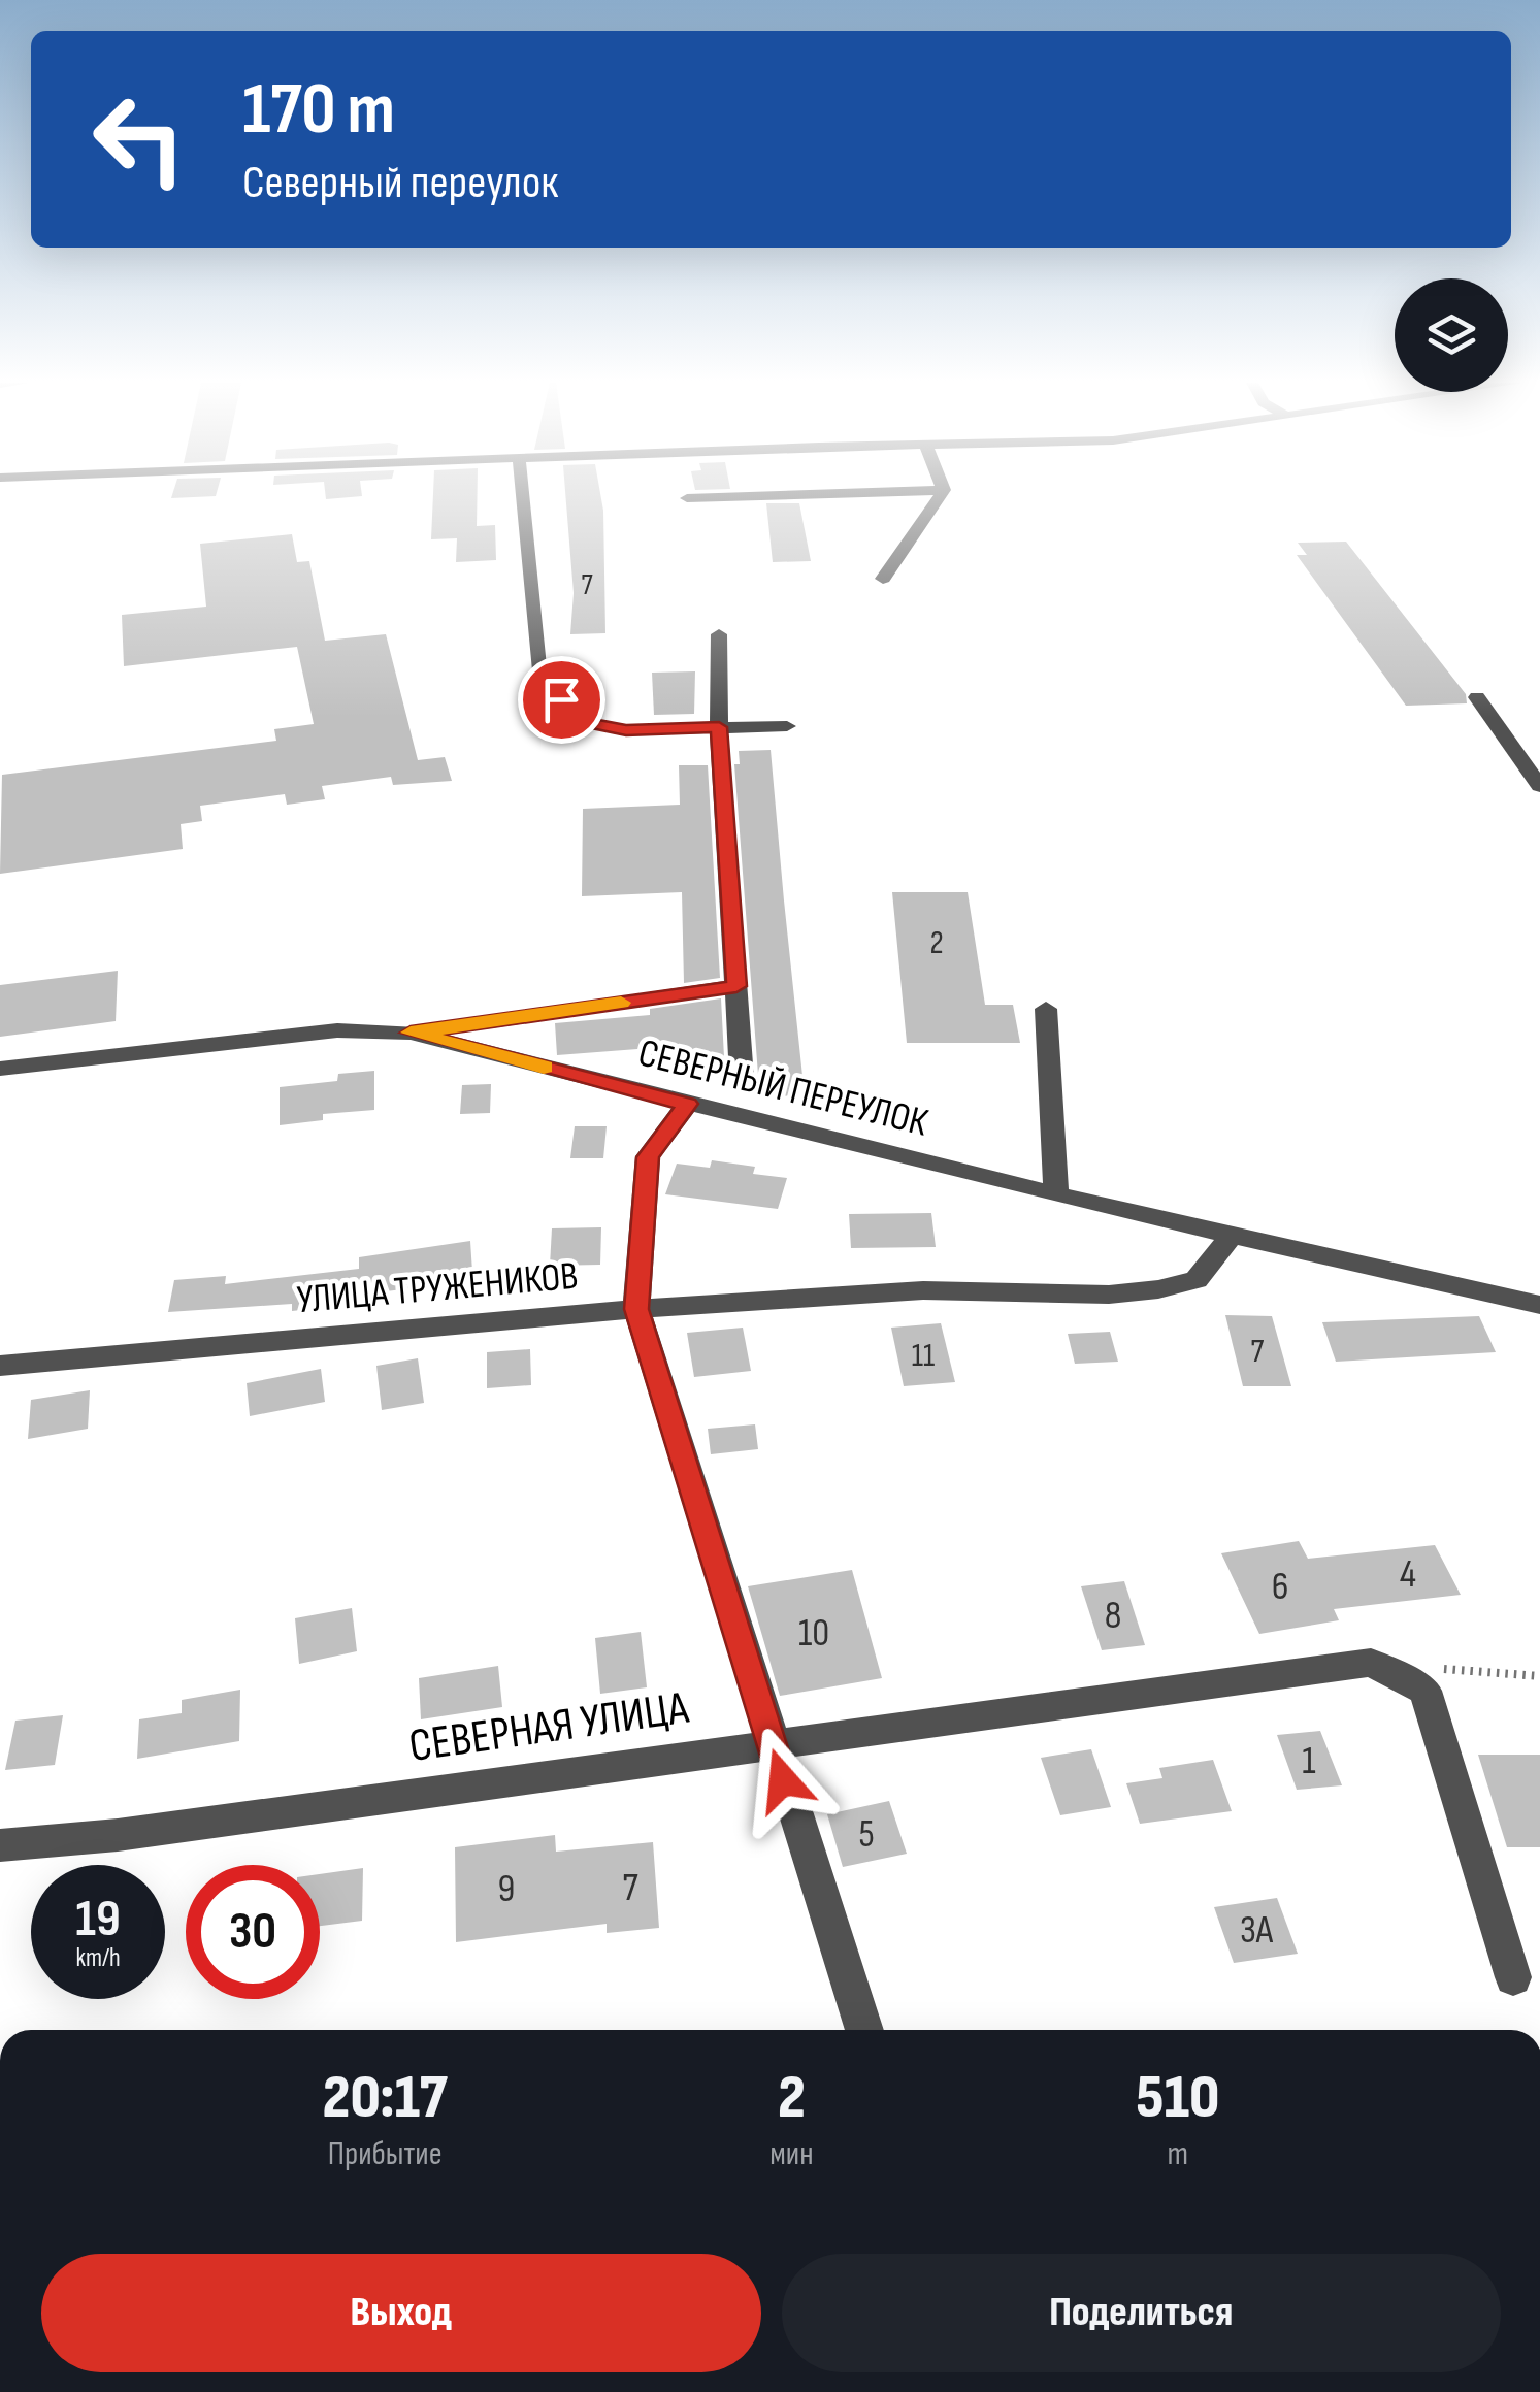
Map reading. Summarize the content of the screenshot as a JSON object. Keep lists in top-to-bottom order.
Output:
{
  "streets": {
    "street": ["СЕВЕРНЫЙ ПЕРЕУЛОК", "УЛИЦА ТРУЖЕНИКОВ", "СЕВЕРНАЯ УЛИЦА"]
  },
  "crossings": [
    ["СЕВЕРНЫЙ ПЕРЕУЛОК", "УЛИЦА ТРУЖЕНИКОВ"]
  ],
  "house_numbers": [
    "7",
    "2",
    "7",
    "11",
    "4",
    "6",
    "8",
    "10",
    "1",
    "5",
    "7",
    "9",
    "3А"
  ],
  "page": {
    "turn": ["170 m", "Северный переулок"],
    "speed": "19 km/h",
    "limit": "30",
    "eta": [
      "20:17",
      "Прибытие",
      "2",
      "мин",
      "510",
      "m"
    ],
    "buttons": ["Выход", "Поделиться"]
  }
}
